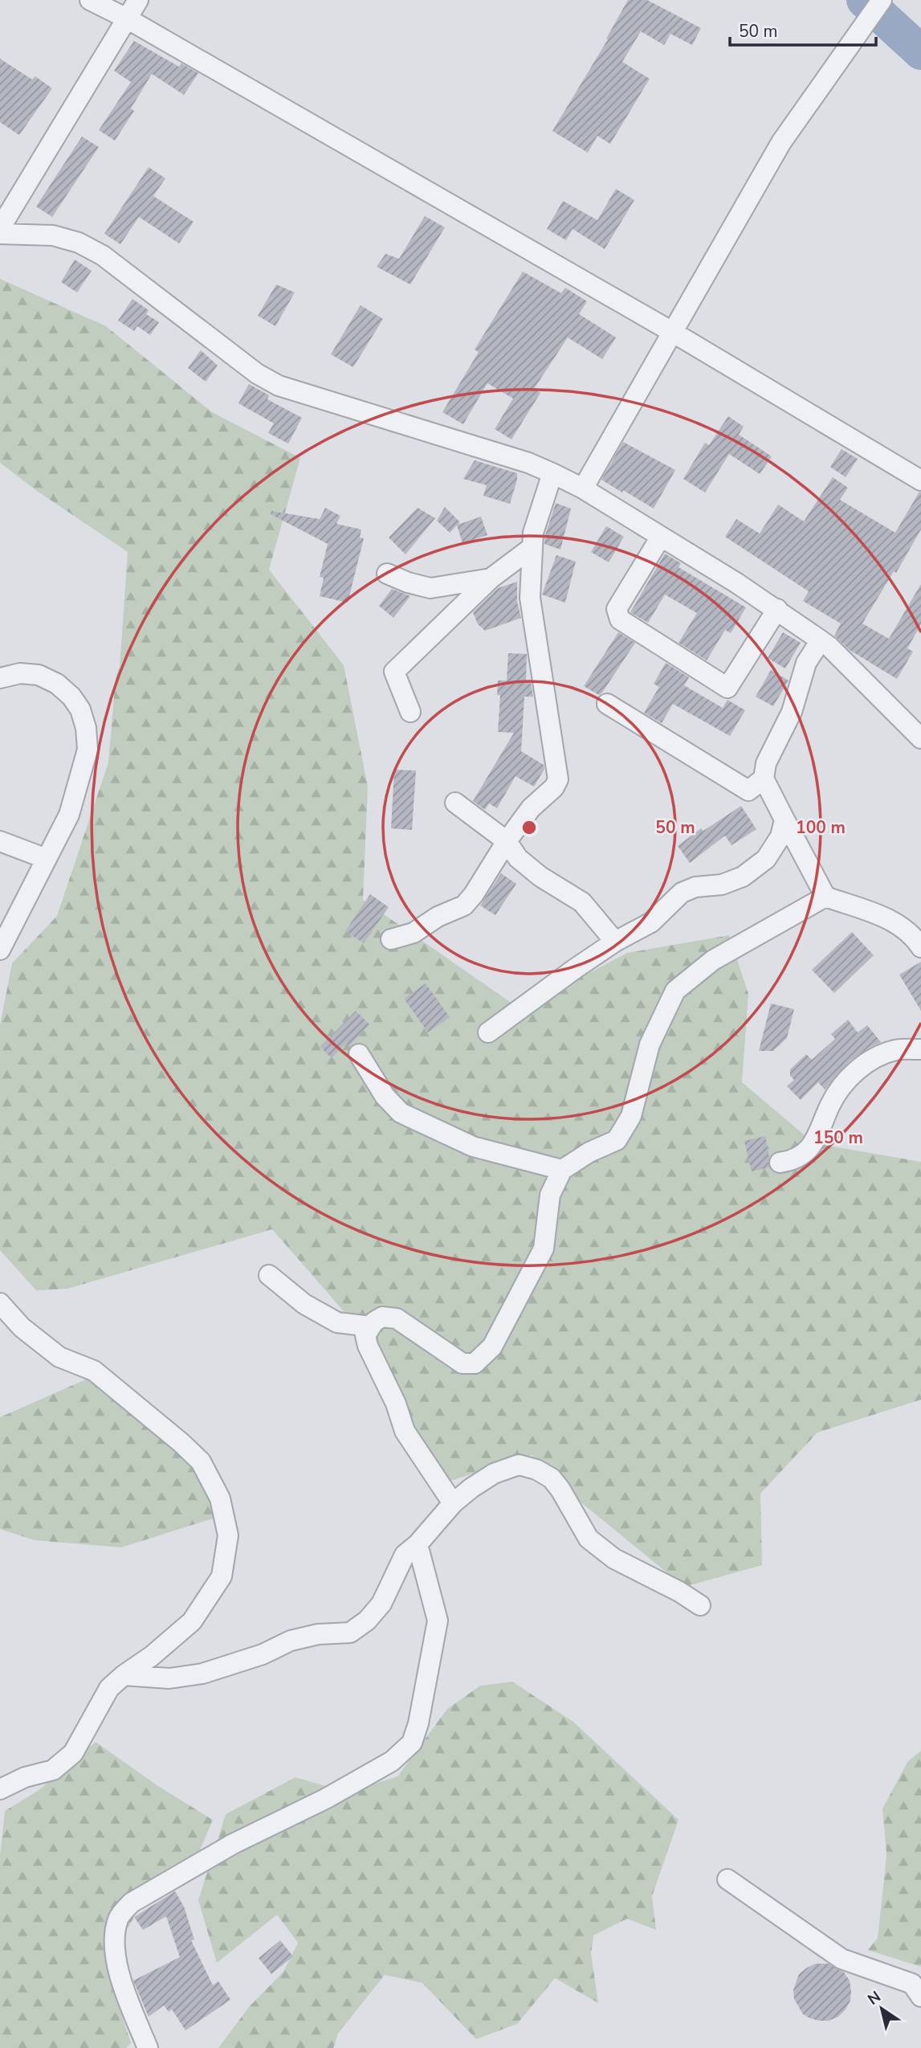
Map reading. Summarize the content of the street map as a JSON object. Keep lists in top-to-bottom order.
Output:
{
  "scale_bar": "50 m",
  "north": "top left",
  "rings": ["50 m", "100 m", "150 m"]
}
